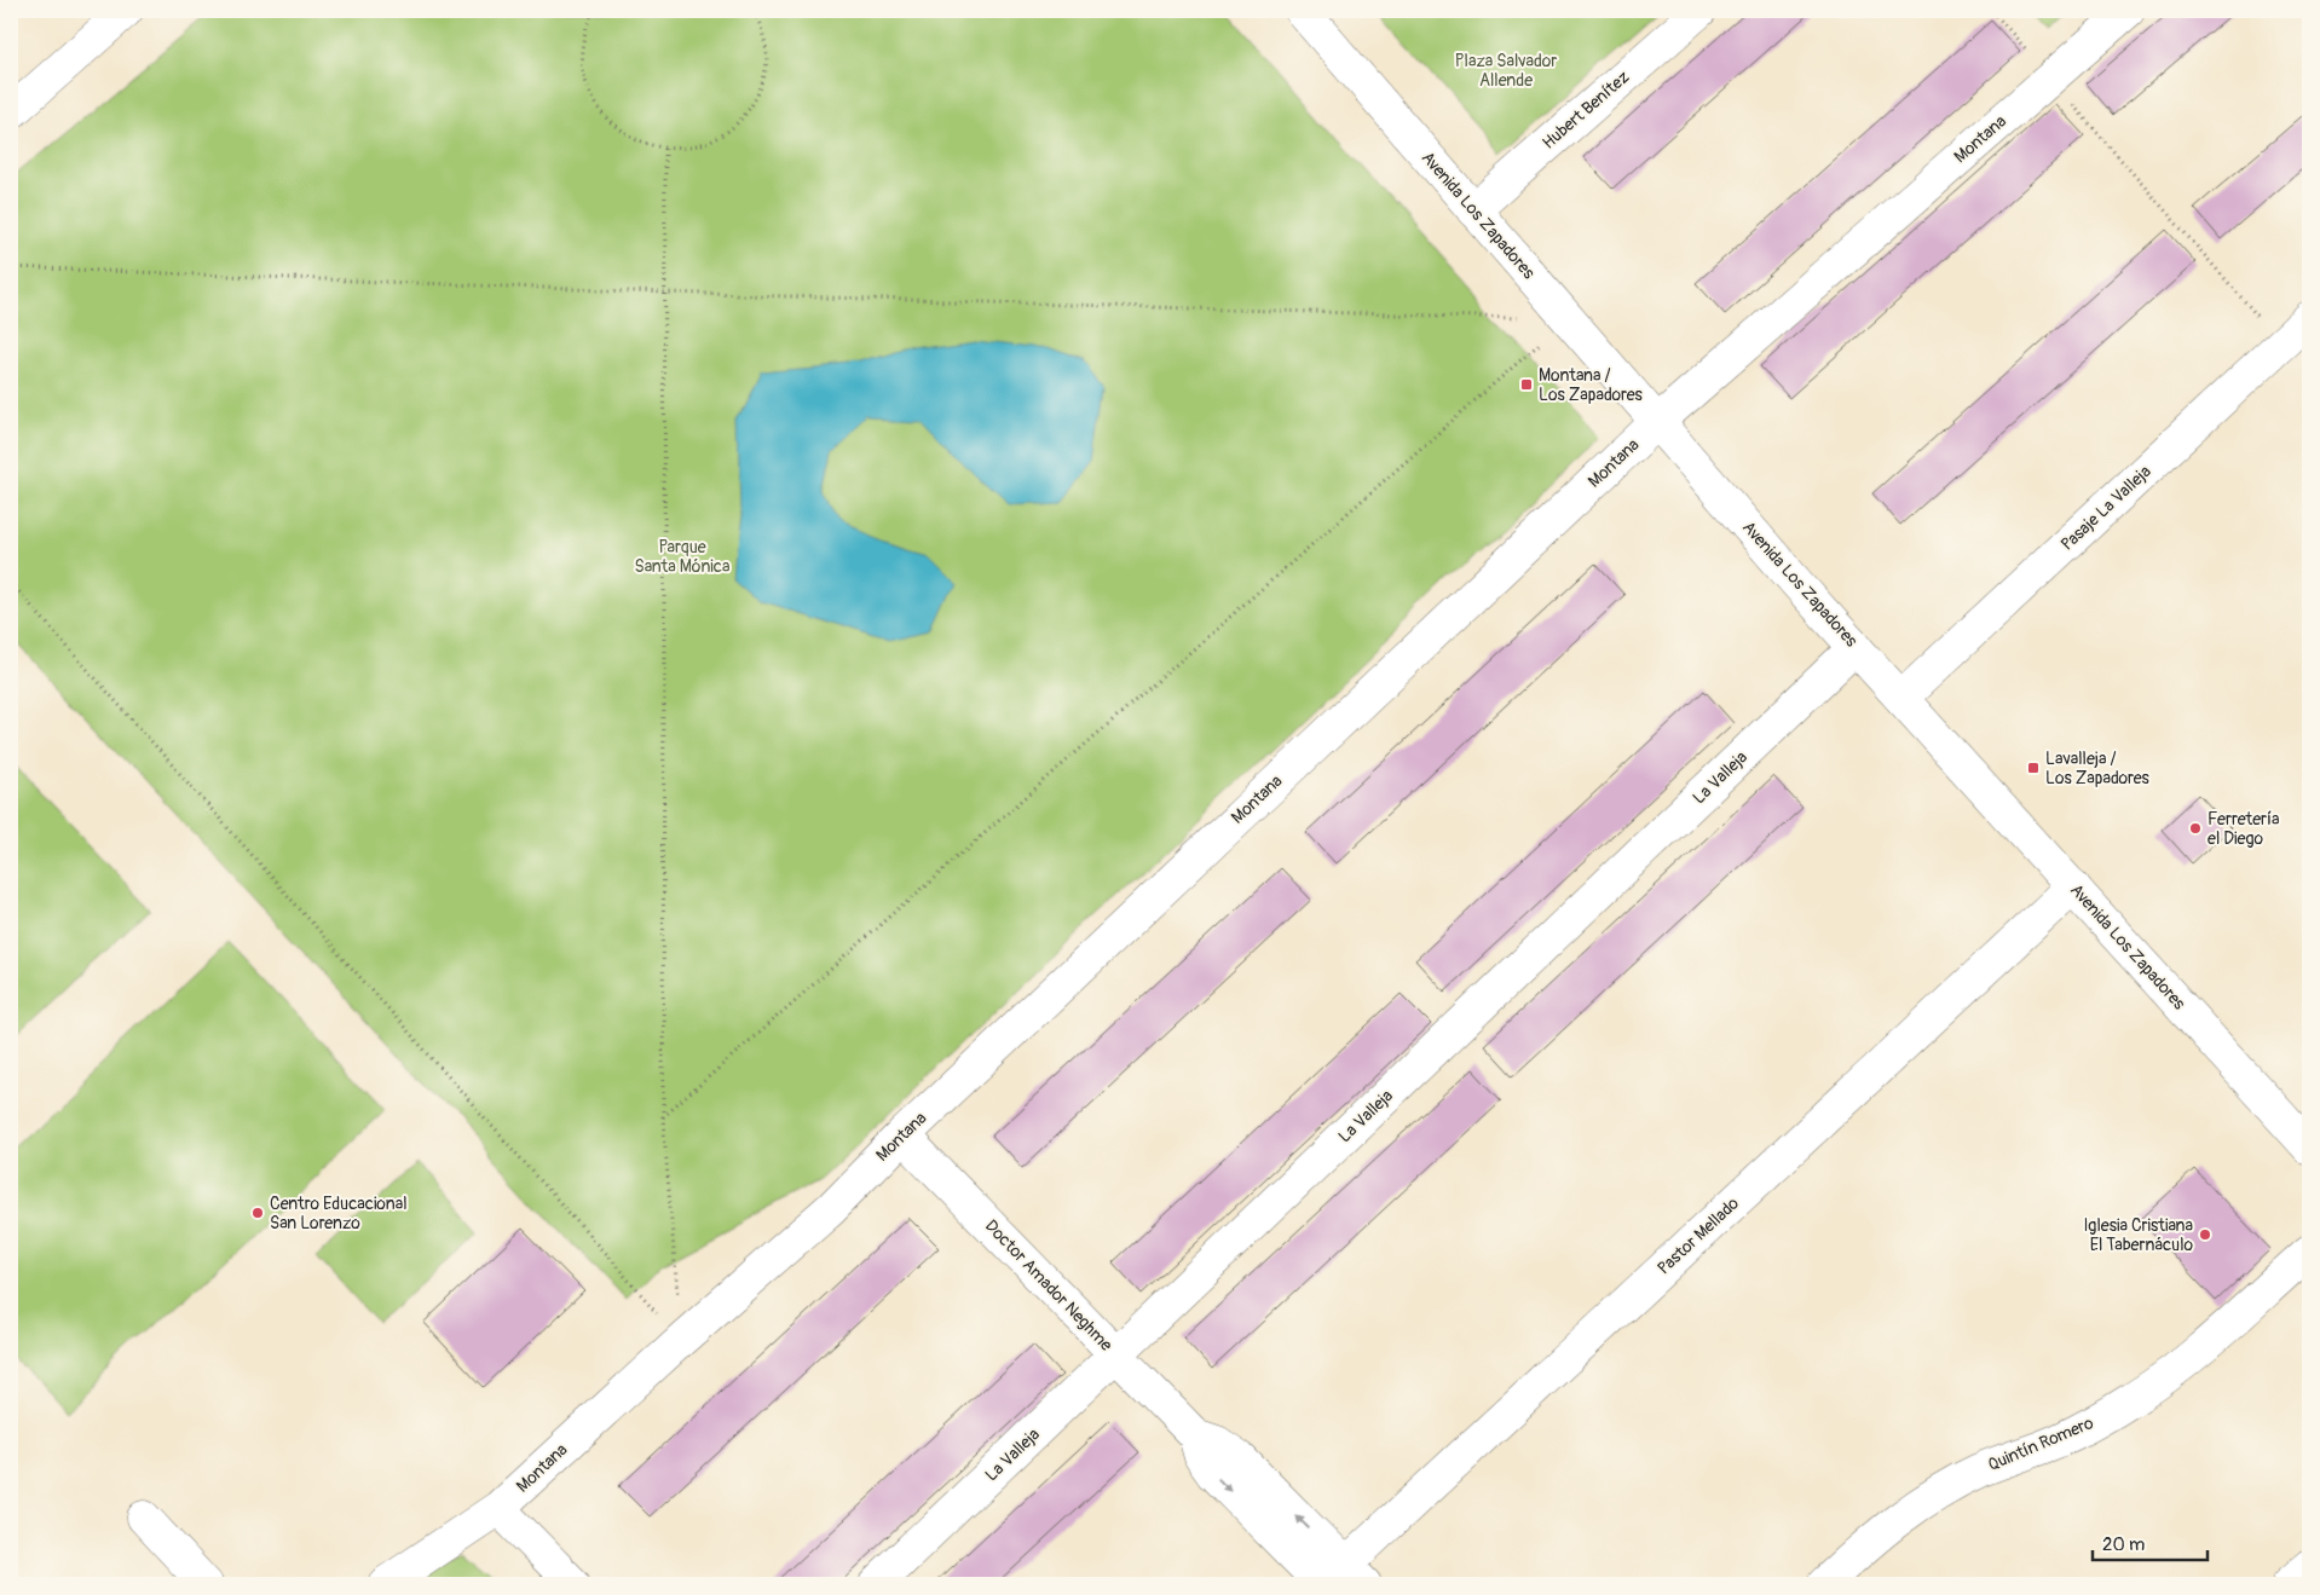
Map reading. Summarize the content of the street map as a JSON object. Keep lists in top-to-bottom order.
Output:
{
  "streets": {
    "street": [
      "Hubert Benítez",
      "Montana",
      "Avenida Los Zapadores",
      "Pasaje La Valleja",
      "La Valleja",
      "Pastor Mellado",
      "Doctor Amador Neghme",
      "Quintín Romero"
    ]
  },
  "crossings": [
    ["Hubert Benítez", "Avenida Los Zapadores"],
    ["Montana", "Avenida Los Zapadores"],
    ["Montana", "Doctor Amador Neghme"],
    ["Avenida Los Zapadores", "Pasaje La Valleja"],
    ["Avenida Los Zapadores", "La Valleja"],
    ["Avenida Los Zapadores", "Pastor Mellado"],
    ["La Valleja", "Doctor Amador Neghme"],
    ["Pastor Mellado", "Doctor Amador Neghme"]
  ],
  "parks": ["Plaza Salvador Allende", "Parque Santa Mónica"],
  "places": {
    "transit": ["Montana / Los Zapadores", "Lavalleja / Los Zapadores"],
    "other": ["Ferretería el Diego", "Centro Educacional San Lorenzo", "Iglesia Cristiana El Tabernáculo"]
  },
  "scale_bar": "20 m"
}
